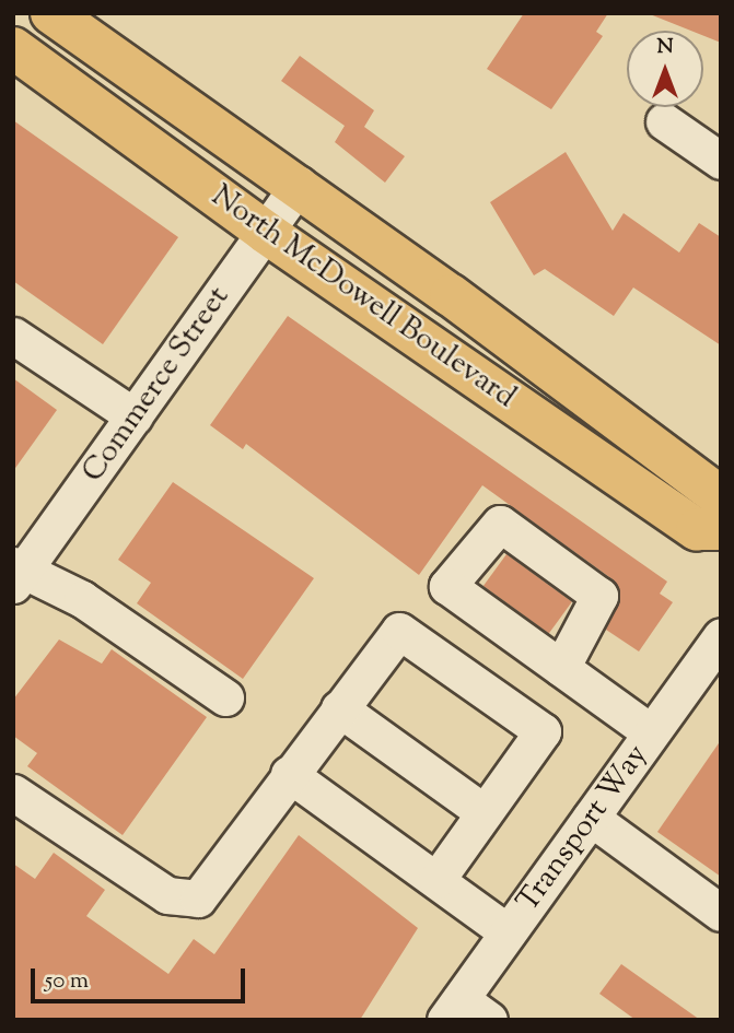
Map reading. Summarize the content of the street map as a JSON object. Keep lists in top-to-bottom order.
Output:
{
  "streets": {
    "main road": ["North McDowell Boulevard"],
    "street": ["Commerce Street", "Transport Way"]
  },
  "crossings": [
    ["North McDowell Boulevard", "Commerce Street"]
  ],
  "scale_bar": "50 m",
  "north": "top"
}
